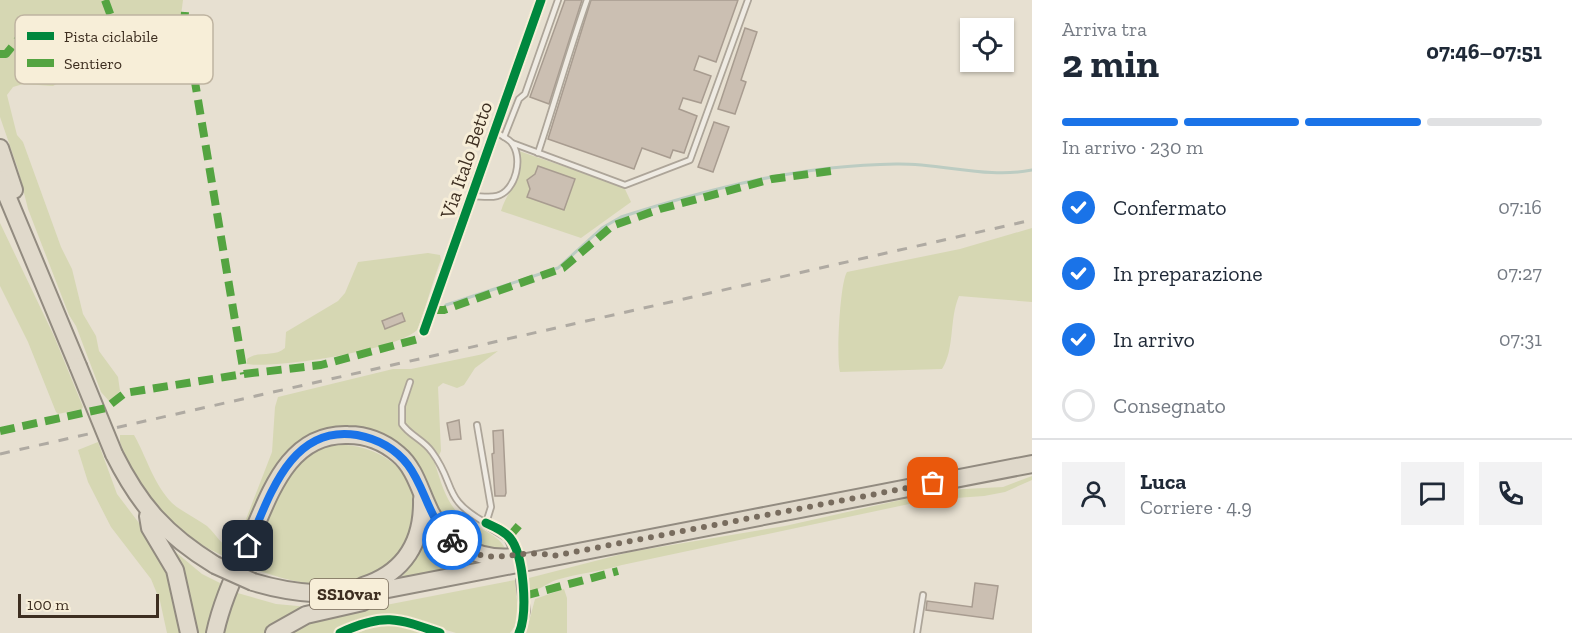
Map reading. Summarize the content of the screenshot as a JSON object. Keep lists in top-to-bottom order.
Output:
{
  "streets": {
    "highway": ["SS10var"],
    "street": ["Via Italo Betto"]
  },
  "legend": ["Pista ciclabile", "Sentiero"],
  "scale_bar": "100 m",
  "page": {
    "heading": ["2 min", "Arriva tra", "07:46–07:51"],
    "panel": ["Luca", "Corriere · 4.9"],
    "bar": "In arrivo · 230 m",
    "list": [
      ["Confermato", "07:16"],
      ["In preparazione", "07:27"],
      ["In arrivo", "07:31"],
      "Consegnato"
    ],
    "scale": "100 m"
  }
}
